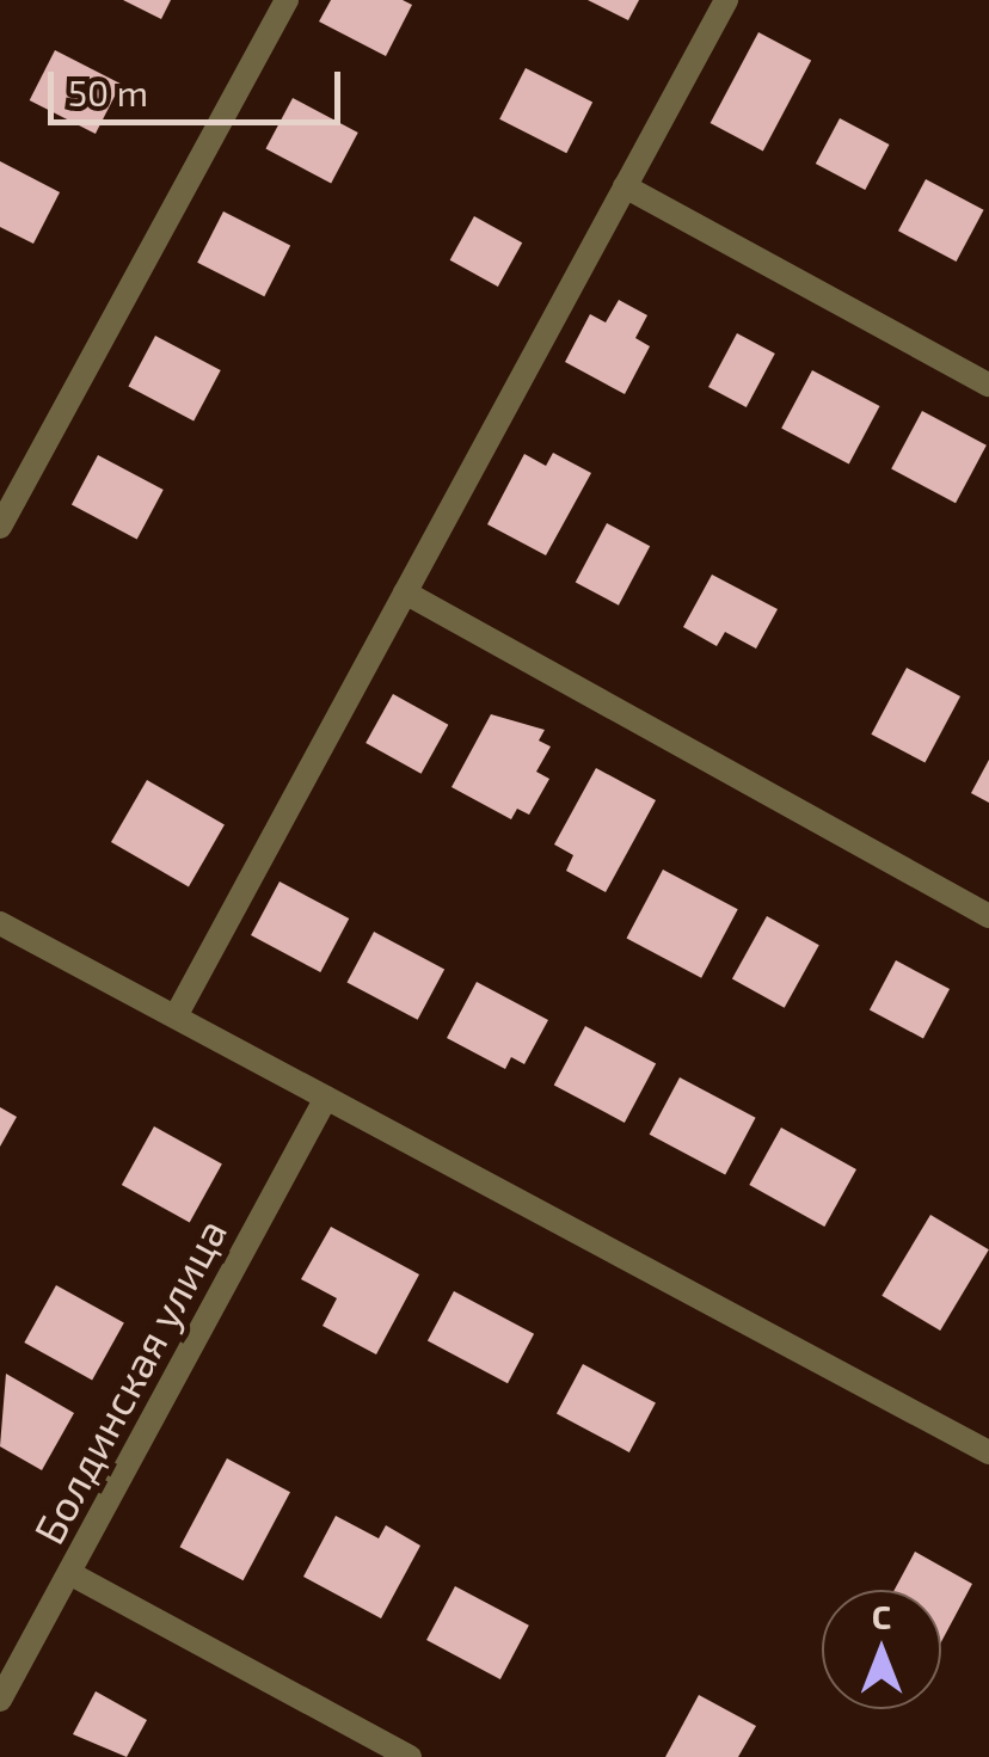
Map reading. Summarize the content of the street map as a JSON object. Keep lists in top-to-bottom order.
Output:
{
  "streets": {
    "street": ["Болдинская улица"]
  },
  "scale_bar": "50 m",
  "north": "top"
}
